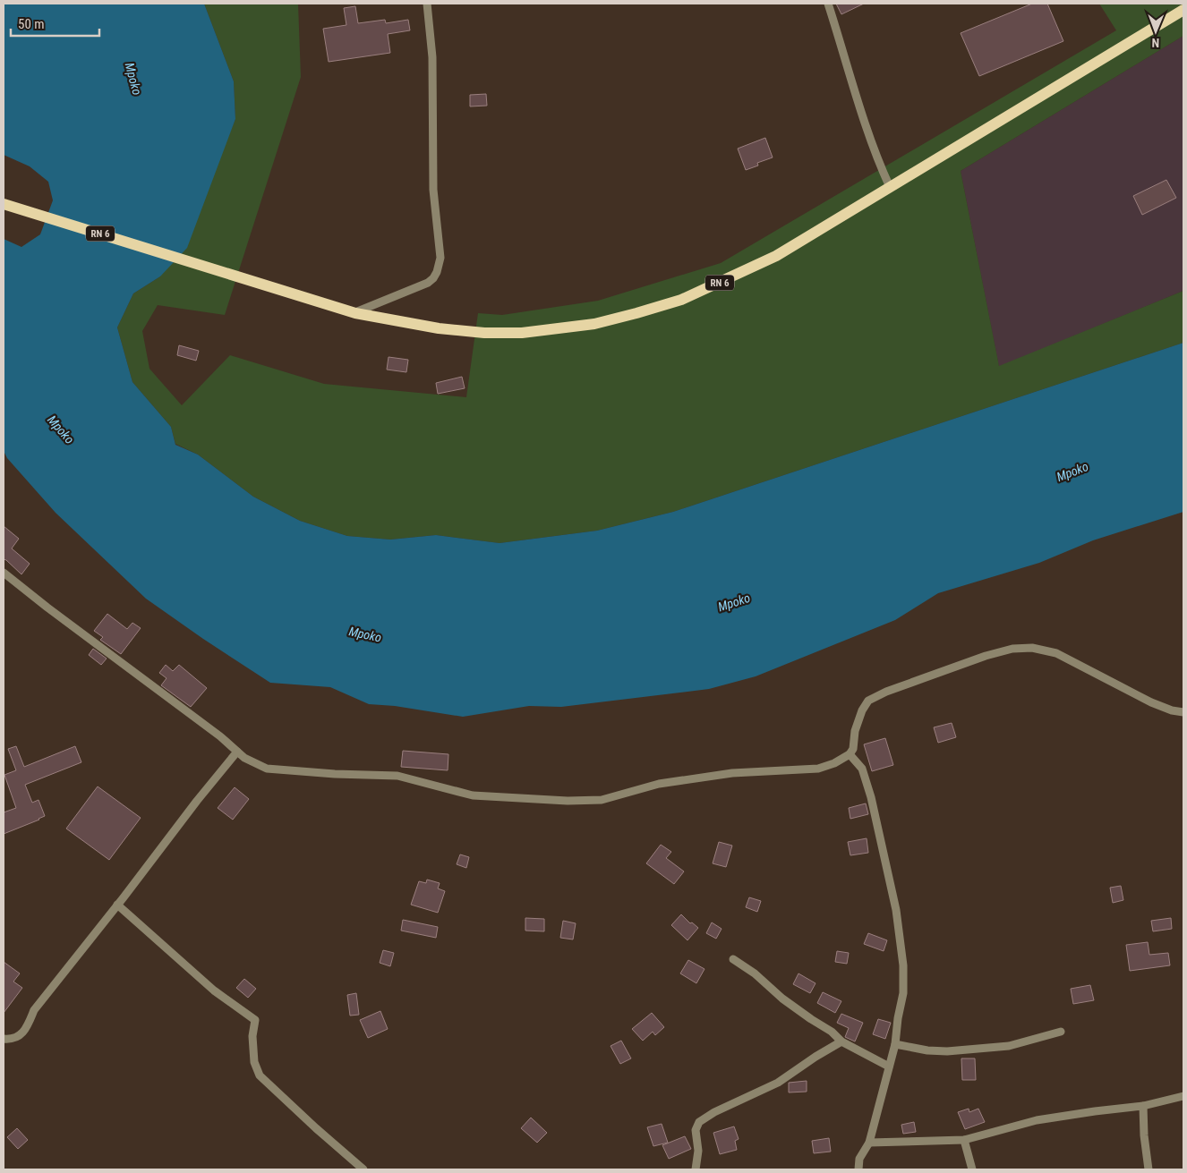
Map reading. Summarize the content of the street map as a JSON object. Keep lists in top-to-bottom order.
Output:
{
  "streets": {
    "main road": ["RN 6"]
  },
  "water": ["Mpoko"],
  "scale_bar": "50 m",
  "north": "bottom"
}
